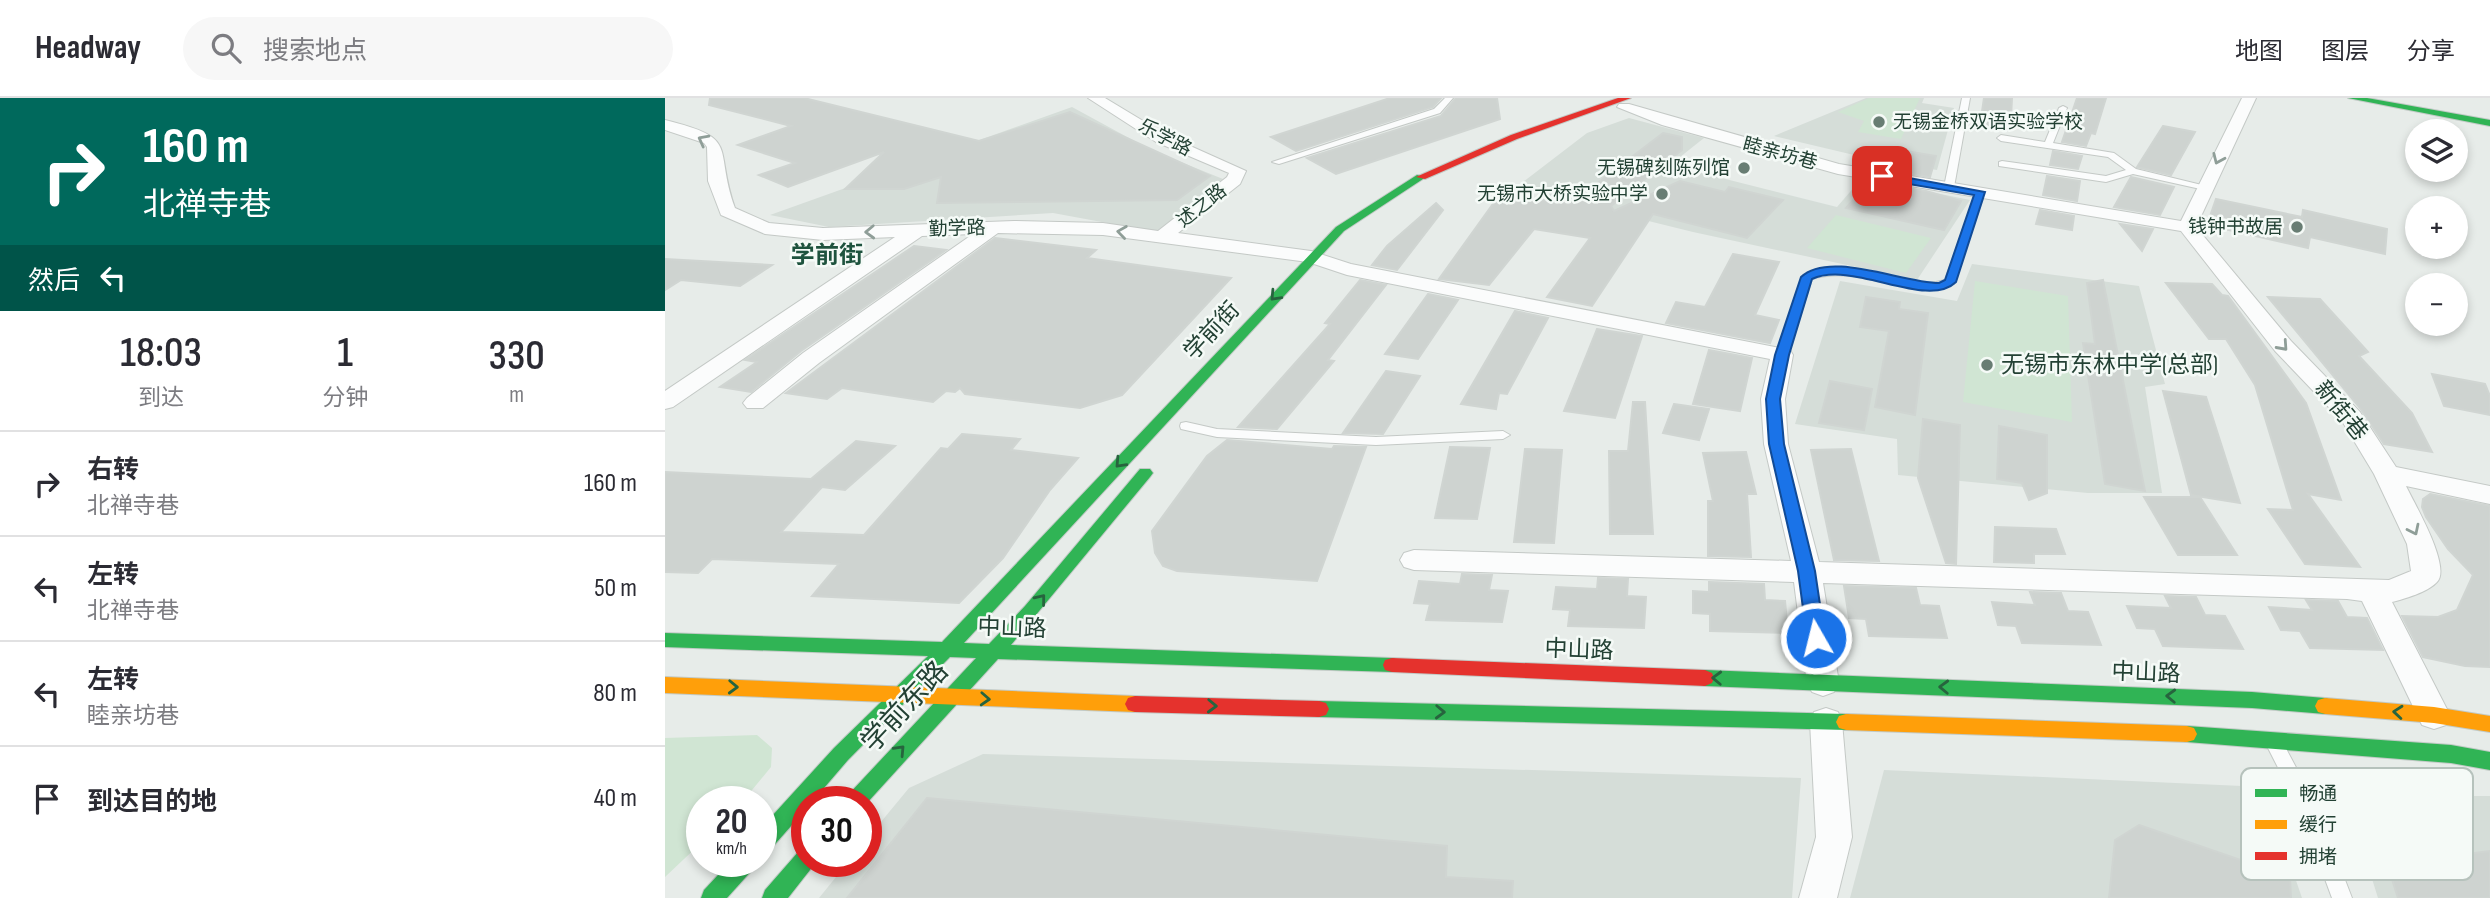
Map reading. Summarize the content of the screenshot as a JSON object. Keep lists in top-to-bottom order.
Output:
{
  "streets": {
    "main road": ["学前街", "中山路", "学前东路"],
    "street": [
      "乐学路",
      "睦亲坊巷",
      "述之路",
      "勤学路",
      "新街巷"
    ]
  },
  "crossings": [
    ["乐学路", "述之路"],
    ["睦亲坊巷", "学前街"],
    ["睦亲坊巷", "新街巷"],
    ["述之路", "勤学路"],
    ["勤学路", "学前街"],
    ["学前街", "中山路"],
    ["学前街", "学前东路"],
    ["中山路", "学前东路"]
  ],
  "one_way": ["勤学路", "新街巷"],
  "districts": ["学前街"],
  "places": [
    "无锡金桥双语实验学校",
    "无锡碑刻陈列馆",
    "无锡市大桥实验中学",
    "钱钟书故居",
    "无锡市东林中学(总部)"
  ],
  "legend": ["畅通", "缓行", "拥堵"],
  "page": {
    "header": "Headway",
    "search": "搜索地点",
    "nav": ["地图", "图层", "分享"],
    "turn": ["160 m", "北禅寺巷"],
    "map_buttons": ["+", "−"],
    "then": "然后",
    "eta": [
      "18:03",
      "到达",
      "1",
      "分钟",
      "330",
      "m"
    ],
    "list": [
      {
        "name": "右转",
        "note": "北禅寺巷",
        "value": "160 m"
      },
      {
        "name": "左转",
        "note": "北禅寺巷",
        "value": "50 m"
      },
      {
        "name": "左转",
        "note": "睦亲坊巷",
        "value": "80 m"
      },
      {
        "name": "到达目的地",
        "value": "40 m"
      }
    ],
    "speed": "20 km/h",
    "limit": "30"
  }
}
